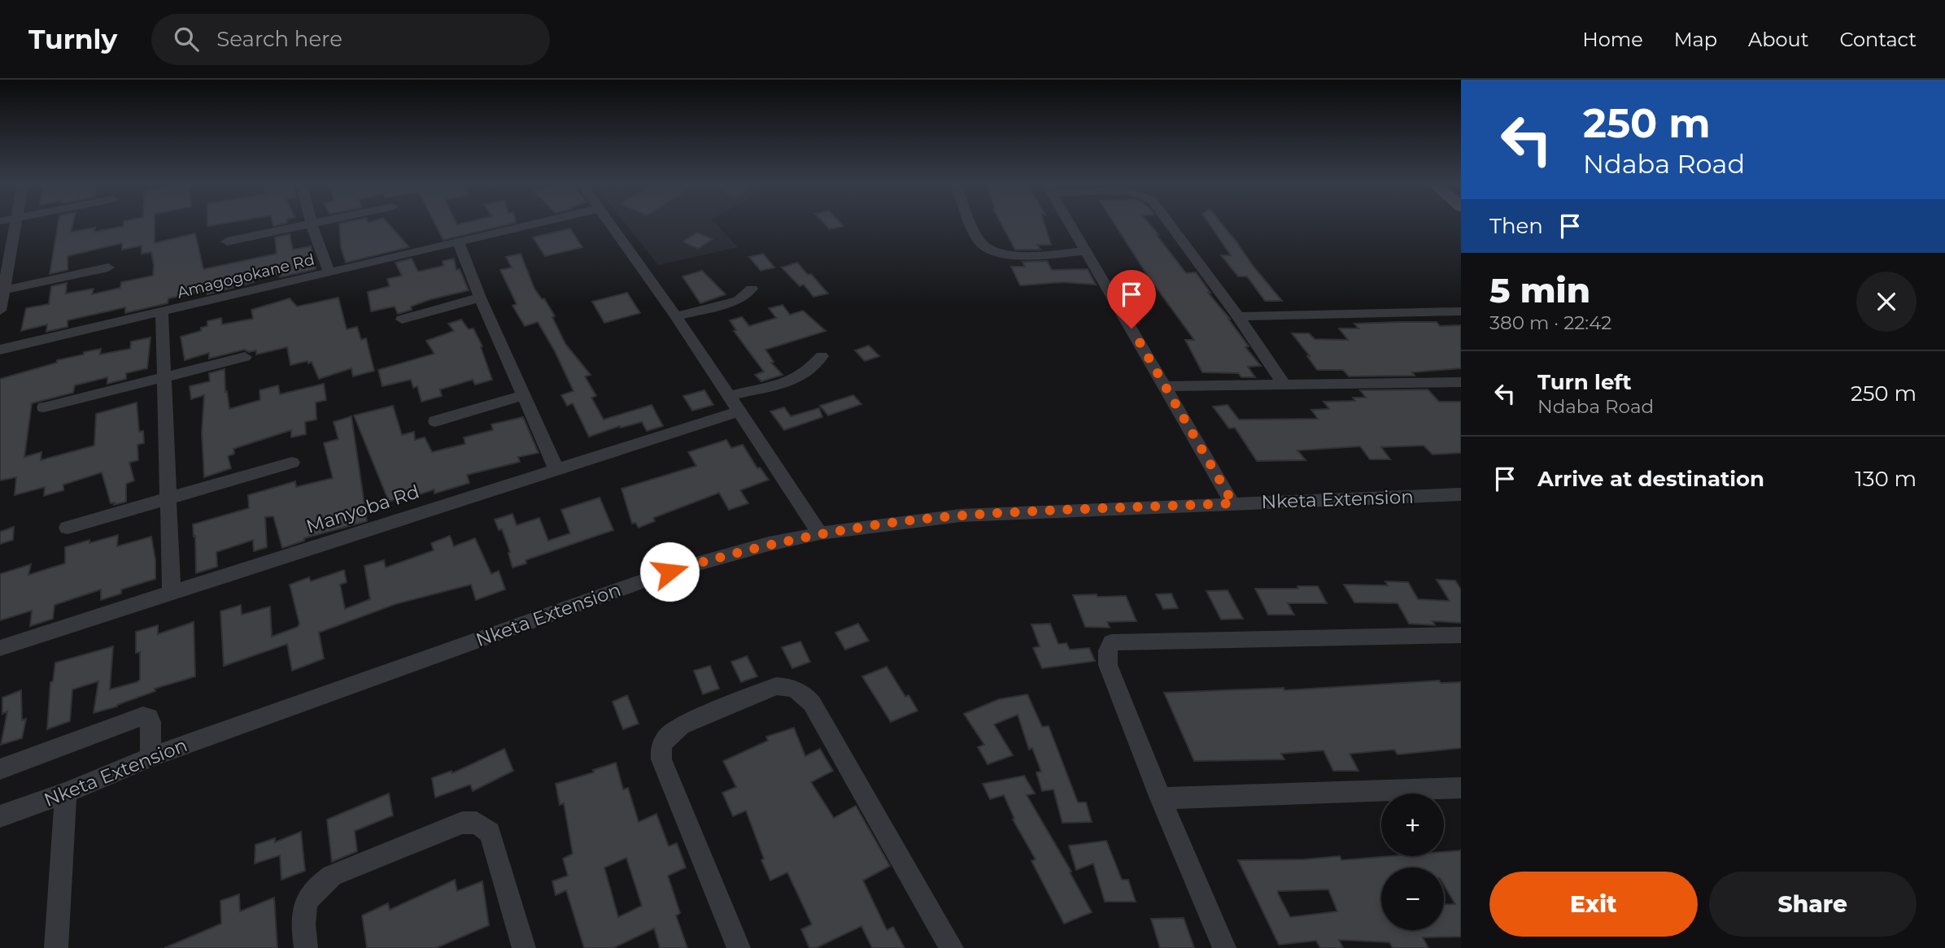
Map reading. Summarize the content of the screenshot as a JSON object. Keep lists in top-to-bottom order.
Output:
{
  "streets": {
    "street": ["Amagogokane Rd", "Nketa Extension", "Manyoba Rd"]
  },
  "page": {
    "header": "Turnly",
    "search": "Search here",
    "nav": [
      "Home",
      "Map",
      "About",
      "Contact"
    ],
    "turn": ["250 m", "Ndaba Road"],
    "then": "Then",
    "heading": ["5 min", "380 m · 22:42"],
    "list": [
      {
        "name": "Turn left",
        "note": "Ndaba Road",
        "value": "250 m"
      },
      {
        "name": "Arrive at destination",
        "value": "130 m"
      }
    ],
    "map_buttons": ["+", "−"],
    "buttons": ["Exit", "Share"]
  }
}
